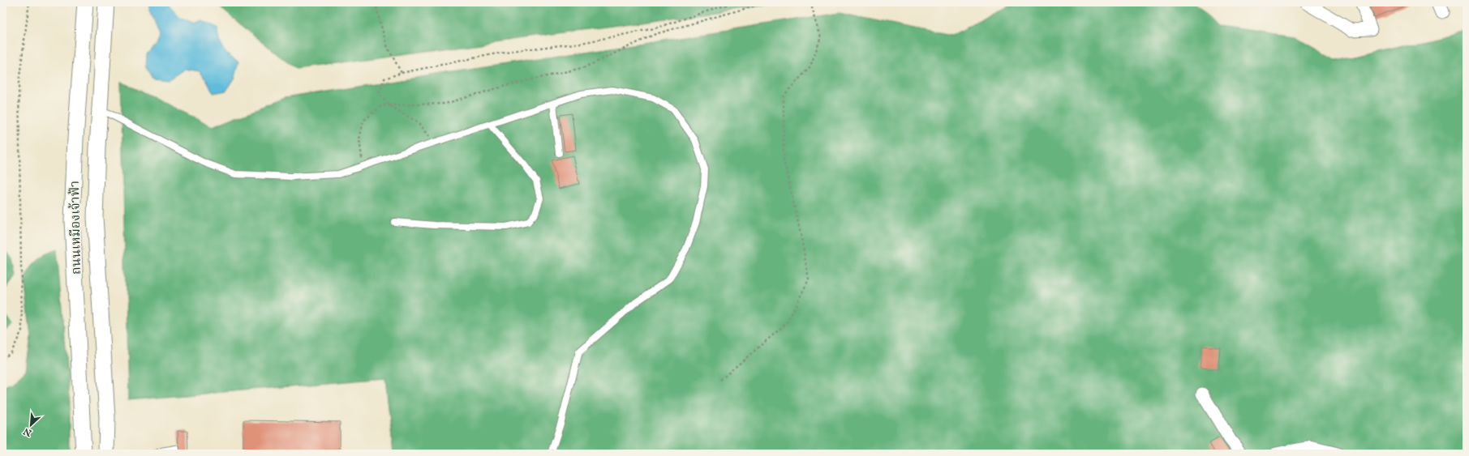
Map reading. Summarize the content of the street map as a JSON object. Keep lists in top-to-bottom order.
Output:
{
  "streets": {
    "street": ["ถนนเหมืองเจ้าฟ้า"]
  },
  "north": "bottom left"
}
